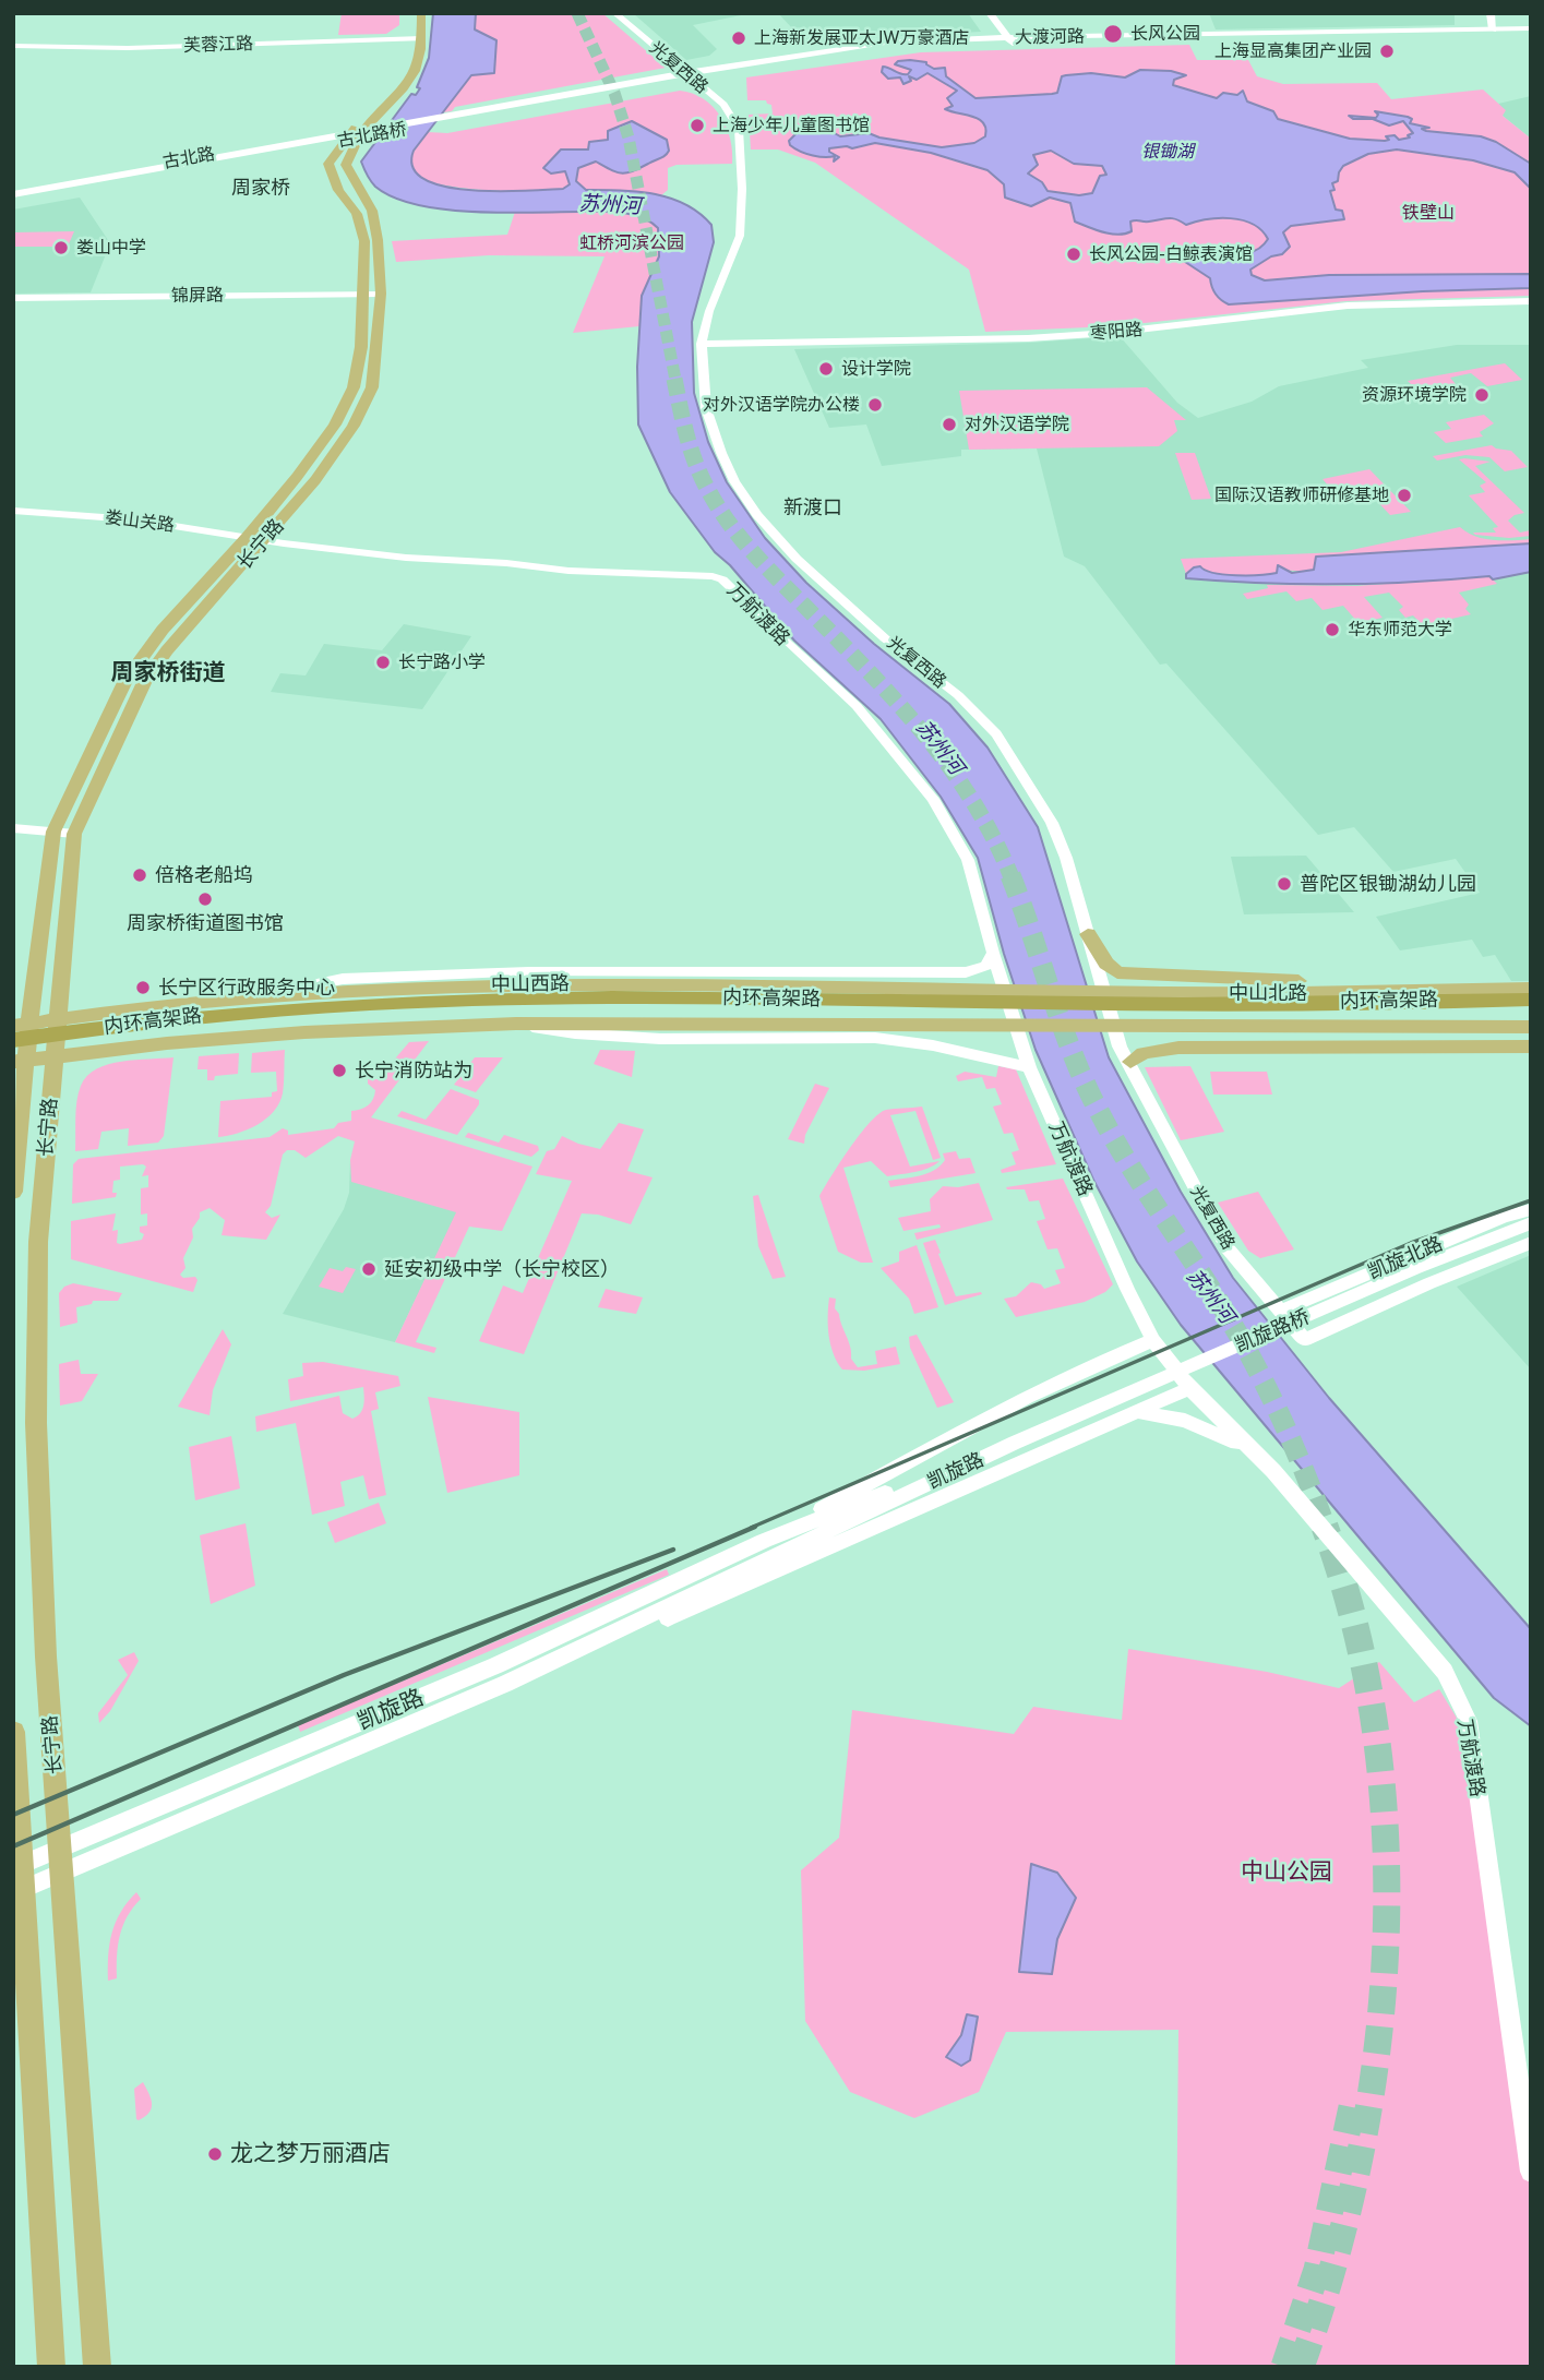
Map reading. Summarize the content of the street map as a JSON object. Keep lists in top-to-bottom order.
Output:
{
  "streets": {
    "highway": ["内环高架路"],
    "main road": [
      "大渡河路",
      "古北路桥",
      "古北路",
      "长宁路",
      "中山西路",
      "中山北路"
    ],
    "street": [
      "芙蓉江路",
      "光复西路",
      "锦屏路",
      "枣阳路",
      "娄山关路",
      "万航渡路",
      "凯旋北路",
      "凯旋路桥",
      "凯旋路"
    ]
  },
  "crossings": [
    ["大渡河路", "光复西路"],
    ["大渡河路", "古北路桥"],
    ["芙蓉江路", "长宁路"],
    ["光复西路", "枣阳路"],
    ["光复西路", "凯旋北路"],
    ["古北路桥", "古北路"],
    ["古北路", "长宁路"],
    ["锦屏路", "长宁路"],
    ["娄山关路", "长宁路"],
    ["娄山关路", "万航渡路"],
    ["长宁路", "万航渡路"],
    ["长宁路", "中山西路"],
    ["长宁路", "内环高架路"],
    ["长宁路", "凯旋路"],
    ["万航渡路", "中山西路"],
    ["万航渡路", "凯旋路"],
    ["中山西路", "中山北路"],
    ["中山西路", "内环高架路"],
    ["凯旋路桥", "凯旋路"]
  ],
  "districts": ["周家桥", "新渡口", "周家桥街道"],
  "water": ["银锄湖", "苏州河"],
  "parks": ["铁壁山", "虹桥河滨公园", "中山公园"],
  "places": [
    "长风公园",
    "上海新发展亚太JW万豪酒店",
    "上海显高集团产业园",
    "上海少年儿童图书馆",
    "娄山中学",
    "长风公园-白鲸表演馆",
    "设计学院",
    "资源环境学院",
    "对外汉语学院办公楼",
    "对外汉语学院",
    "国际汉语教师研修基地",
    "华东师范大学",
    "长宁路小学",
    "倍格老船坞",
    "普陀区银锄湖幼儿园",
    "周家桥街道图书馆",
    "长宁区行政服务中心",
    "长宁消防站为",
    "延安初级中学（长宁校区）",
    "龙之梦万丽酒店"
  ]
}
